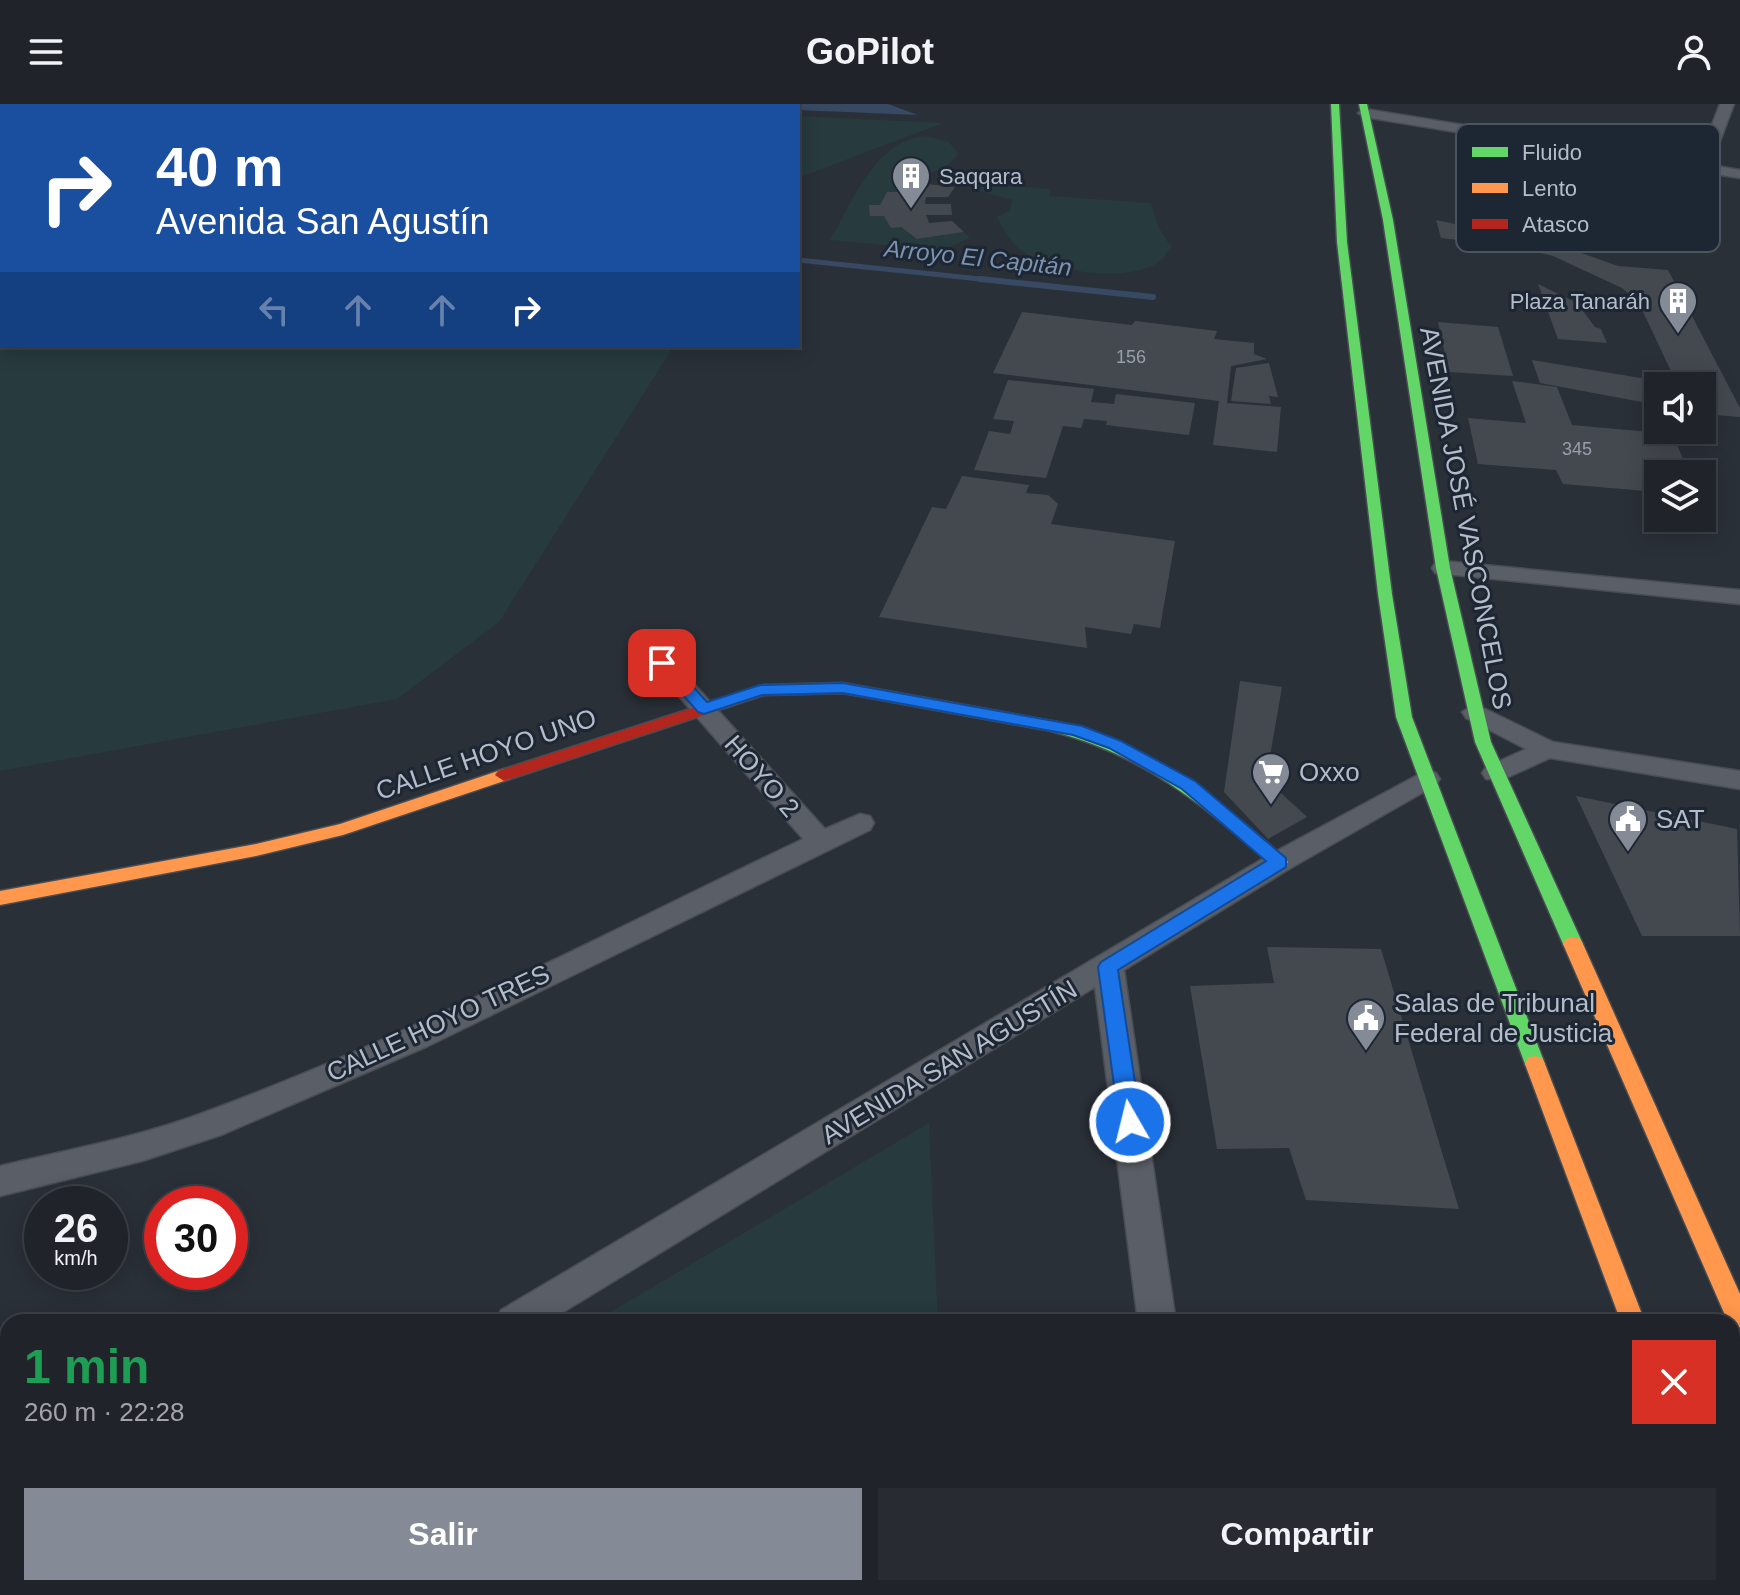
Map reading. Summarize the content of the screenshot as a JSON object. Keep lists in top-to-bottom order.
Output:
{
  "streets": {
    "main road": ["AVENIDA JOSÉ VASCONCELOS", "CALLE HOYO UNO"],
    "street": ["HOYO 2", "CALLE HOYO TRES", "AVENIDA SAN AGUSTÍN"]
  },
  "crossings": [
    ["CALLE HOYO UNO", "HOYO 2"],
    ["CALLE HOYO UNO", "AVENIDA SAN AGUSTÍN"],
    ["HOYO 2", "CALLE HOYO TRES"]
  ],
  "water": ["Arroyo El Capitán"],
  "places": {
    "building": ["Saqqara", "Plaza Tanaráh"],
    "supermarket": ["Oxxo"],
    "public building": ["SAT", "Salas de Tribunal Federal de Justicia"]
  },
  "house_numbers": ["156", "345"],
  "legend": ["Fluido", "Lento", "Atasco"],
  "page": {
    "header": "GoPilot",
    "turn": ["40 m", "Avenida San Agustín"],
    "speed": "26 km/h",
    "limit": "30",
    "heading": ["1 min", "260 m · 22:28"],
    "buttons": ["Salir", "Compartir"]
  }
}
